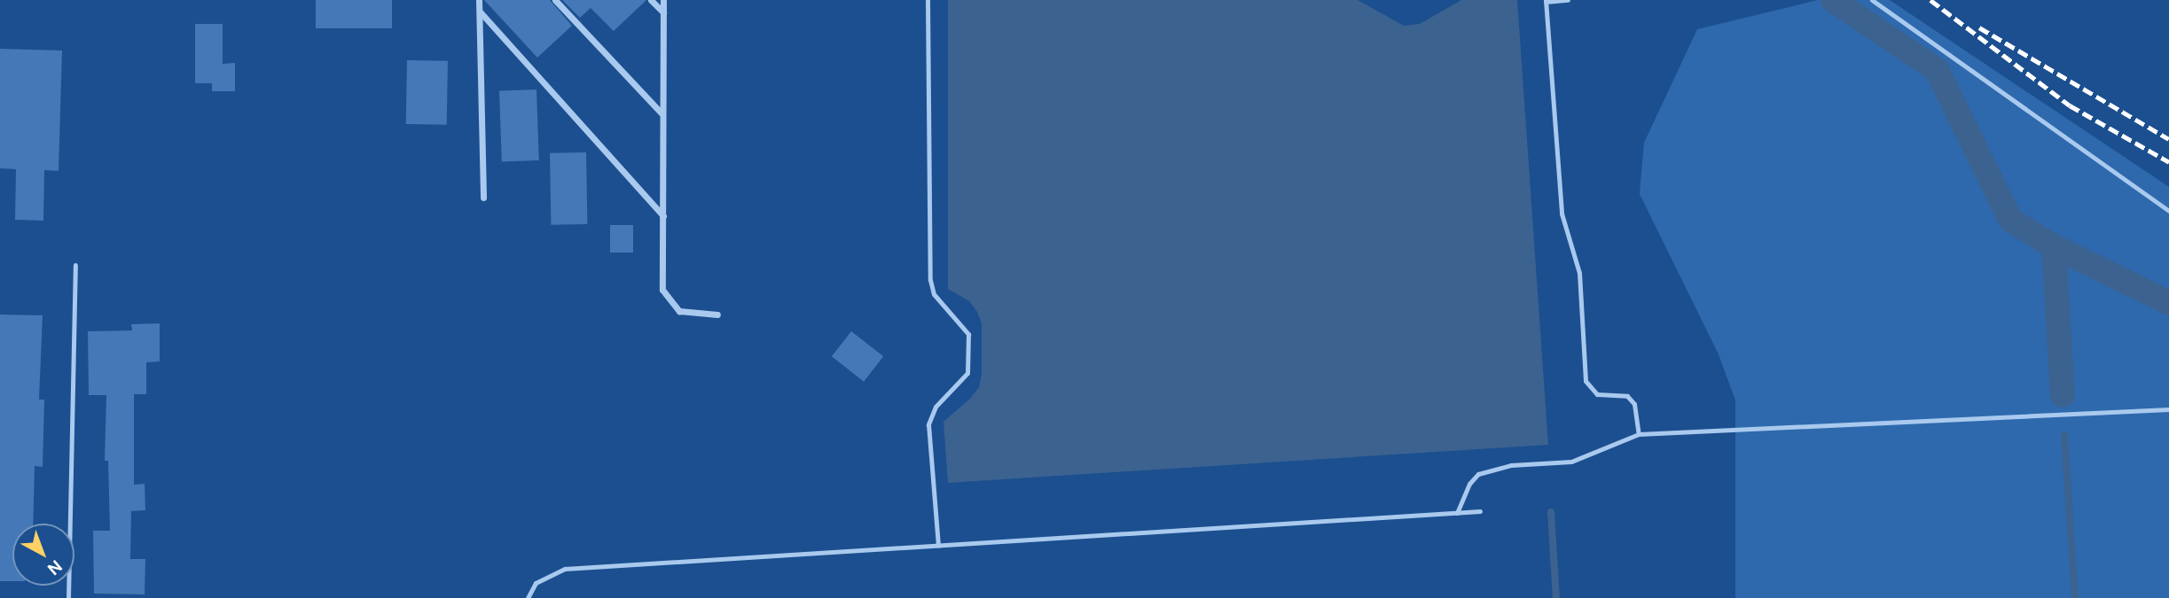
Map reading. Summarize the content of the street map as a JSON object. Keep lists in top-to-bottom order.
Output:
{
  "north": "bottom right"
}
